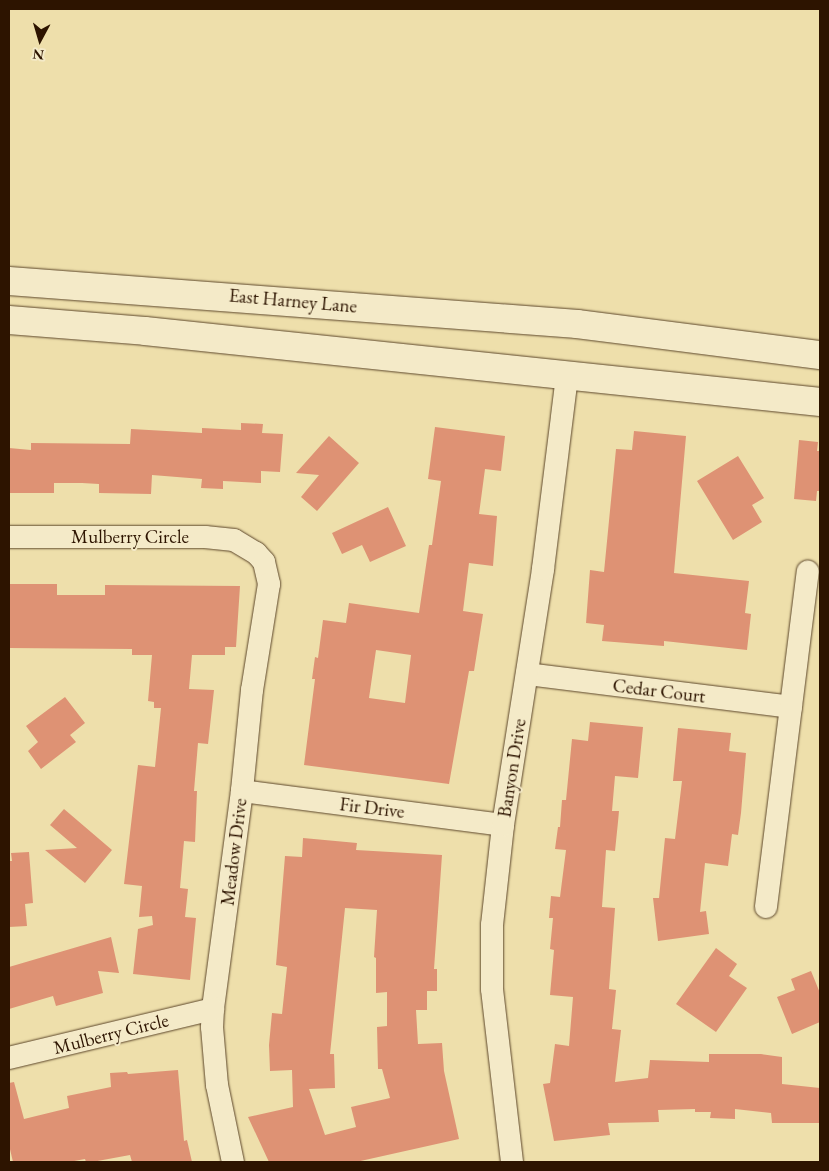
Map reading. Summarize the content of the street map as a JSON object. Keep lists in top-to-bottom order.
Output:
{
  "streets": {
    "main road": ["East Harney Lane"],
    "street": [
      "Mulberry Circle",
      "Cedar Court",
      "Banyon Drive",
      "Fir Drive",
      "Meadow Drive"
    ]
  },
  "crossings": [
    ["Mulberry Circle", "Meadow Drive"],
    ["Cedar Court", "Banyon Drive"],
    ["Banyon Drive", "Fir Drive"],
    ["Fir Drive", "Meadow Drive"]
  ],
  "north": "bottom"
}
